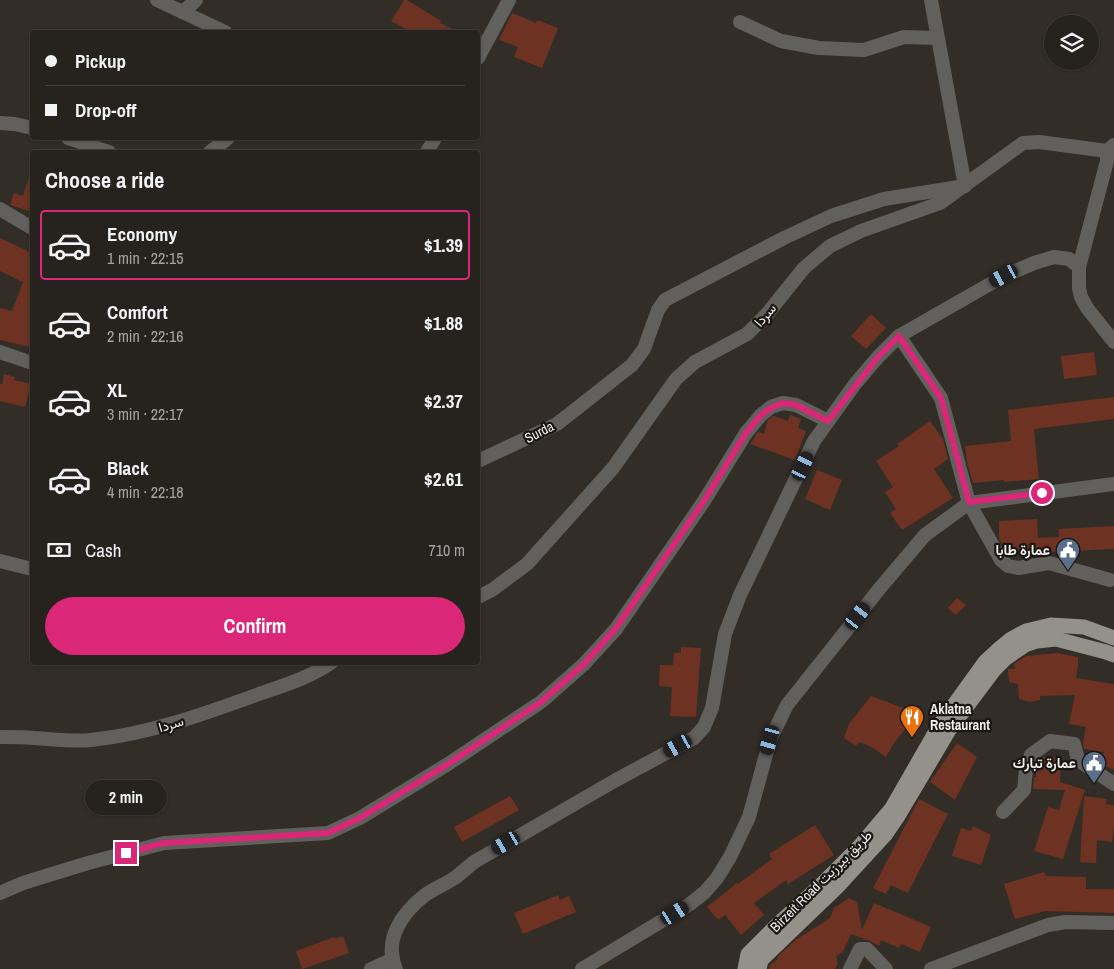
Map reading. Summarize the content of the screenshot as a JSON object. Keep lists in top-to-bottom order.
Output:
{
  "streets": {
    "main road": ["Birzeit Road طريق بيرزيت"],
    "street": ["سردا", "Surda"]
  },
  "crossings": [
    ["سردا", "Surda"]
  ],
  "places": {
    "public building": ["عمارة طابا", "عمارة تبارك"],
    "restaurant": ["Aklatna Restaurant"]
  },
  "page": {
    "banner": ["Pickup", "Drop-off"],
    "heading": "Choose a ride",
    "list": [
      {
        "name": "Economy",
        "note": "1 min · 22:15",
        "value": "$1.39"
      },
      {
        "name": "Comfort",
        "note": "2 min · 22:16",
        "value": "$1.88"
      },
      {
        "name": "XL",
        "note": "3 min · 22:17",
        "value": "$2.37"
      },
      {
        "name": "Black",
        "note": "4 min · 22:18",
        "value": "$2.61"
      }
    ],
    "pay": ["Cash", "710 m"],
    "buttons": "Confirm",
    "bubble": "2 min"
  }
}
